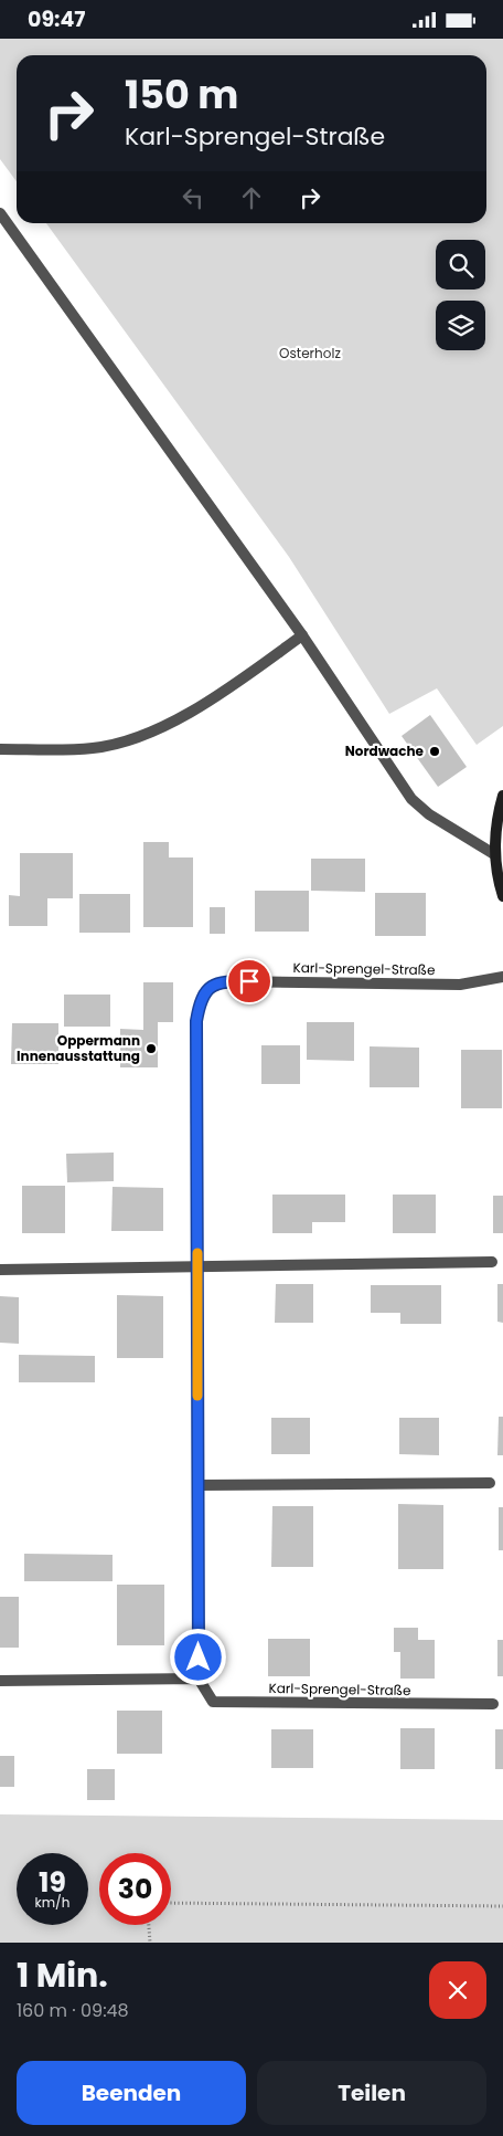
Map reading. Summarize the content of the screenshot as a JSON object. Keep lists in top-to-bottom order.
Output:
{
  "streets": {
    "street": ["Karl-Sprengel-Straße"]
  },
  "parks": ["Osterholz"],
  "places": ["Nordwache", "Oppermann Innenausstattung"],
  "page": {
    "status": "09:47",
    "turn": ["150 m", "Karl-Sprengel-Straße"],
    "speed": "19 km/h",
    "limit": "30",
    "heading": ["1 Min.", "160 m · 09:48"],
    "buttons": ["Beenden", "Teilen"]
  }
}
